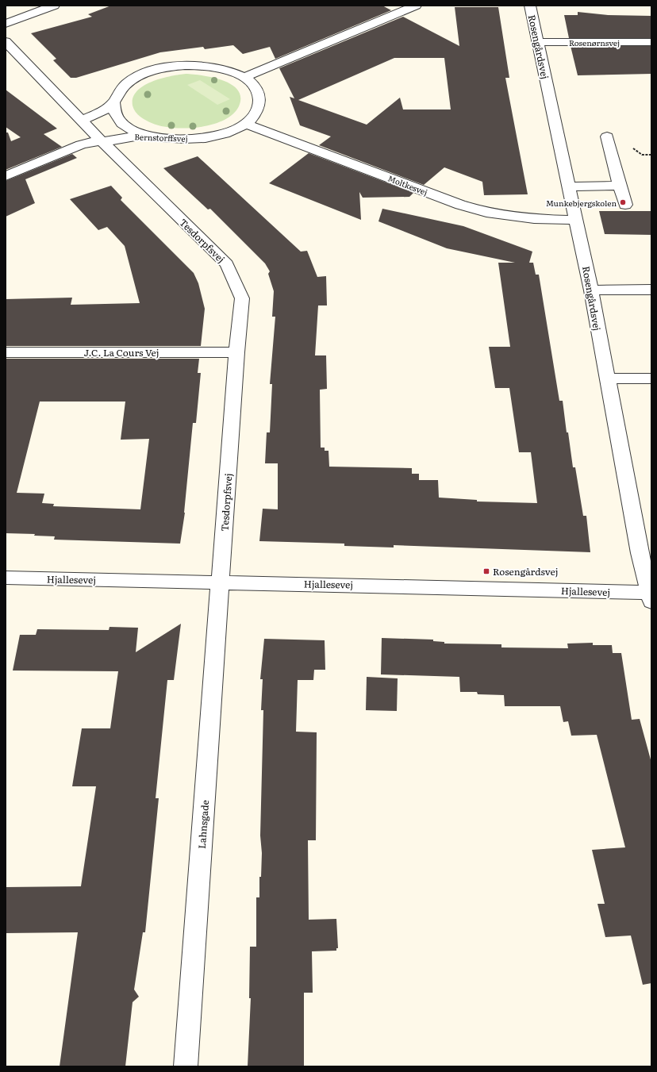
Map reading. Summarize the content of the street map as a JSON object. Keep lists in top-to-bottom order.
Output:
{
  "streets": {
    "street": [
      "Rosenørnsvej",
      "Rosengårdsvej",
      "Bernstorffsvej",
      "Moltkesvej",
      "Tesdorpfsvej",
      "J.C. La Cours Vej",
      "Hjallesevej",
      "Lahnsgade"
    ]
  },
  "crossings": [
    ["Rosenørnsvej", "Rosengårdsvej"],
    ["Rosengårdsvej", "Moltkesvej"],
    ["Rosengårdsvej", "Hjallesevej"],
    ["Bernstorffsvej", "Moltkesvej"],
    ["Bernstorffsvej", "Tesdorpfsvej"],
    ["Tesdorpfsvej", "J.C. La Cours Vej"],
    ["Tesdorpfsvej", "Hjallesevej"],
    ["Tesdorpfsvej", "Lahnsgade"],
    ["Hjallesevej", "Lahnsgade"]
  ],
  "places": {
    "other": ["Munkebjergskolen"],
    "transit": ["Rosengårdsvej"]
  }
}
